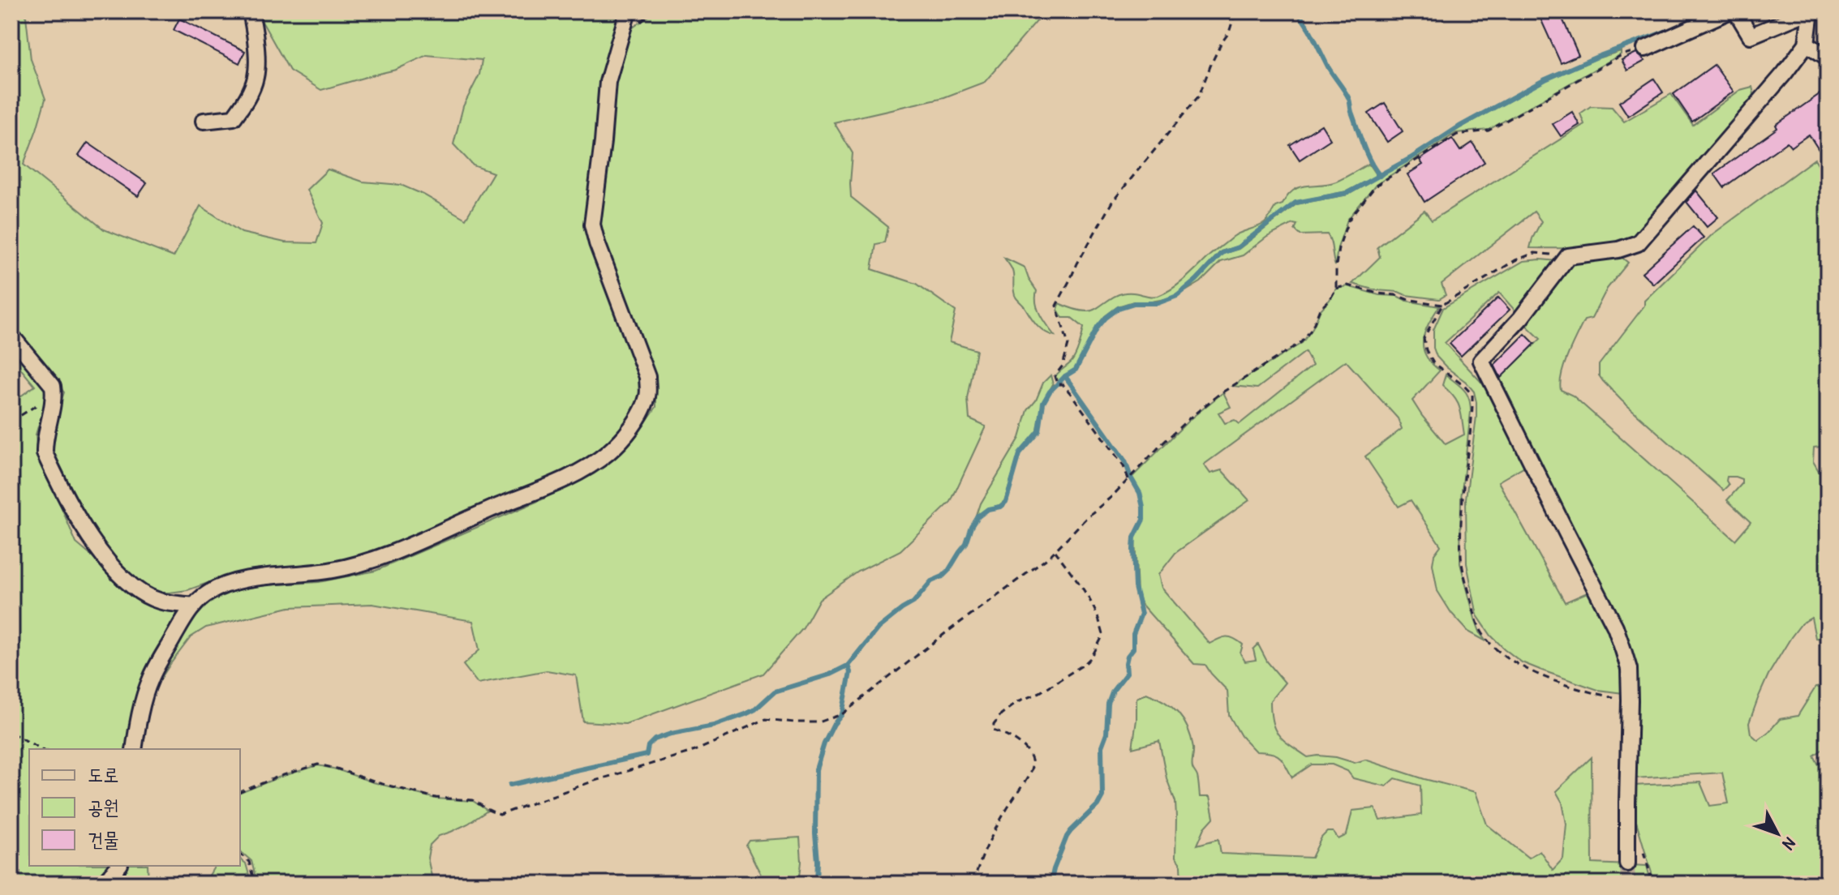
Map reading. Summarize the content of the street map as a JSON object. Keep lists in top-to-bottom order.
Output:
{
  "legend": ["도로", "공원", "건물"],
  "north": "bottom right"
}
